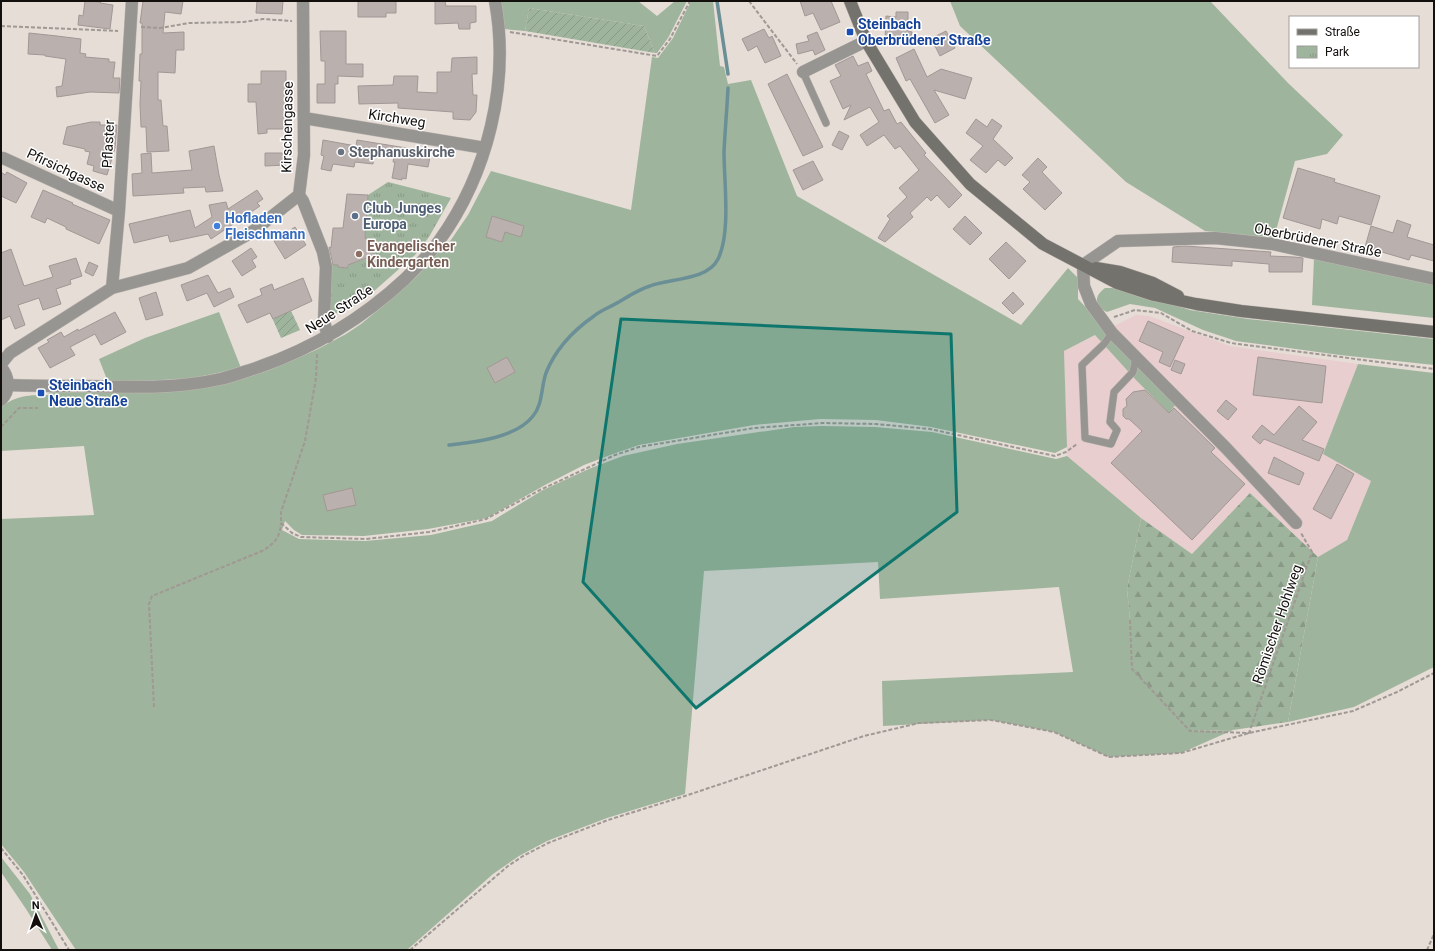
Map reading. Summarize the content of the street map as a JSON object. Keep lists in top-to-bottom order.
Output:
{
  "streets": {
    "street": [
      "Kirchweg",
      "Kirschengasse",
      "Pflaster",
      "Pfirsichgasse",
      "Oberbrüdener Straße",
      "Neue Straße"
    ],
    "path": ["Römischer Hohlweg"]
  },
  "crossings": [
    ["Kirchweg", "Kirschengasse"],
    ["Kirchweg", "Neue Straße"],
    ["Pflaster", "Pfirsichgasse"]
  ],
  "places": {
    "transit": ["Steinbach Oberbrüdener Straße", "Steinbach Neue Straße"],
    "other": [
      "Stephanuskirche",
      "Club Junges Europa",
      "Hofladen Fleischmann",
      "Evangelischer Kindergarten"
    ]
  },
  "legend": ["Straße", "Park"],
  "north": "top"
}
